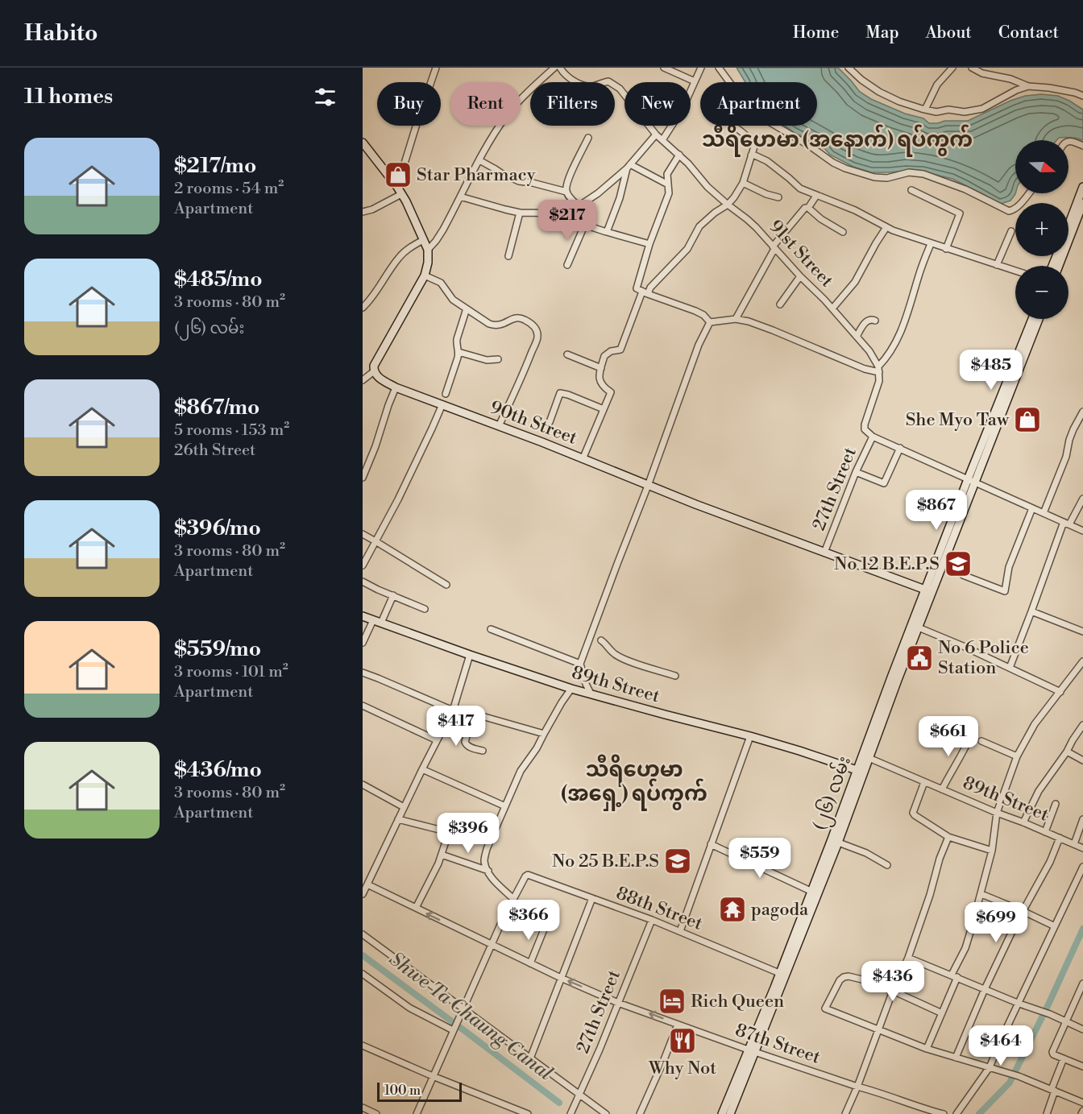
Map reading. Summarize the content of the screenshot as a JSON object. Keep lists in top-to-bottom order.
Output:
{
  "streets": {
    "street": [
      "91st Street",
      "90th Street",
      "27th Street",
      "89th Street",
      "(၂၆) လမ်း",
      "88th Street",
      "87th Street"
    ]
  },
  "crossings": [
    ["90th Street", "27th Street"],
    ["90th Street", "(၂၆) လမ်း"],
    ["27th Street", "88th Street"],
    ["27th Street", "87th Street"],
    ["89th Street", "(၂၆) လမ်း"],
    ["(၂၆) လမ်း", "88th Street"],
    ["(၂၆) လမ်း", "87th Street"]
  ],
  "districts": ["သီရိဟေမာ (အနောက်) ရပ်ကွက်", "သီရိဟေမာ (အရှေ့) ရပ်ကွက်"],
  "water": ["Shwe Ta Chaung Canal"],
  "places": {
    "shop": ["Star Pharmacy", "She Myo Taw"],
    "school or university": ["No 12 B.E.P.S", "No 25 B.E.P.S"],
    "public building": ["No 6 Police Station"],
    "temple": ["pagoda"],
    "hotel": ["Rich Queen"],
    "restaurant": ["Why Not"]
  },
  "scale_bar": "100 m",
  "north": "right",
  "page": {
    "header": "Habito",
    "nav": [
      "Home",
      "Map",
      "About",
      "Contact"
    ],
    "heading": "11 homes",
    "chip": [
      "Buy",
      "Rent",
      "Filters",
      "New",
      "Apartment"
    ],
    "list": [
      {
        "name": "$217/mo",
        "note": "2 rooms · 54 m² · Apartment"
      },
      {
        "name": "$485/mo",
        "note": "3 rooms · 80 m² · (၂၆) လမ်း"
      },
      {
        "name": "$867/mo",
        "note": "5 rooms · 153 m² · 26th Street"
      },
      {
        "name": "$396/mo",
        "note": "3 rooms · 80 m² · Apartment"
      },
      {
        "name": "$559/mo",
        "note": "3 rooms · 101 m² · Apartment"
      },
      {
        "name": "$436/mo",
        "note": "3 rooms · 80 m² · Apartment"
      }
    ],
    "map_buttons": ["+", "−"],
    "price": [
      "$217",
      "$485",
      "$867",
      "$417",
      "$661",
      "$396",
      "$559",
      "$366",
      "$699",
      "$436",
      "$464"
    ],
    "scale": "100 m"
  }
}
